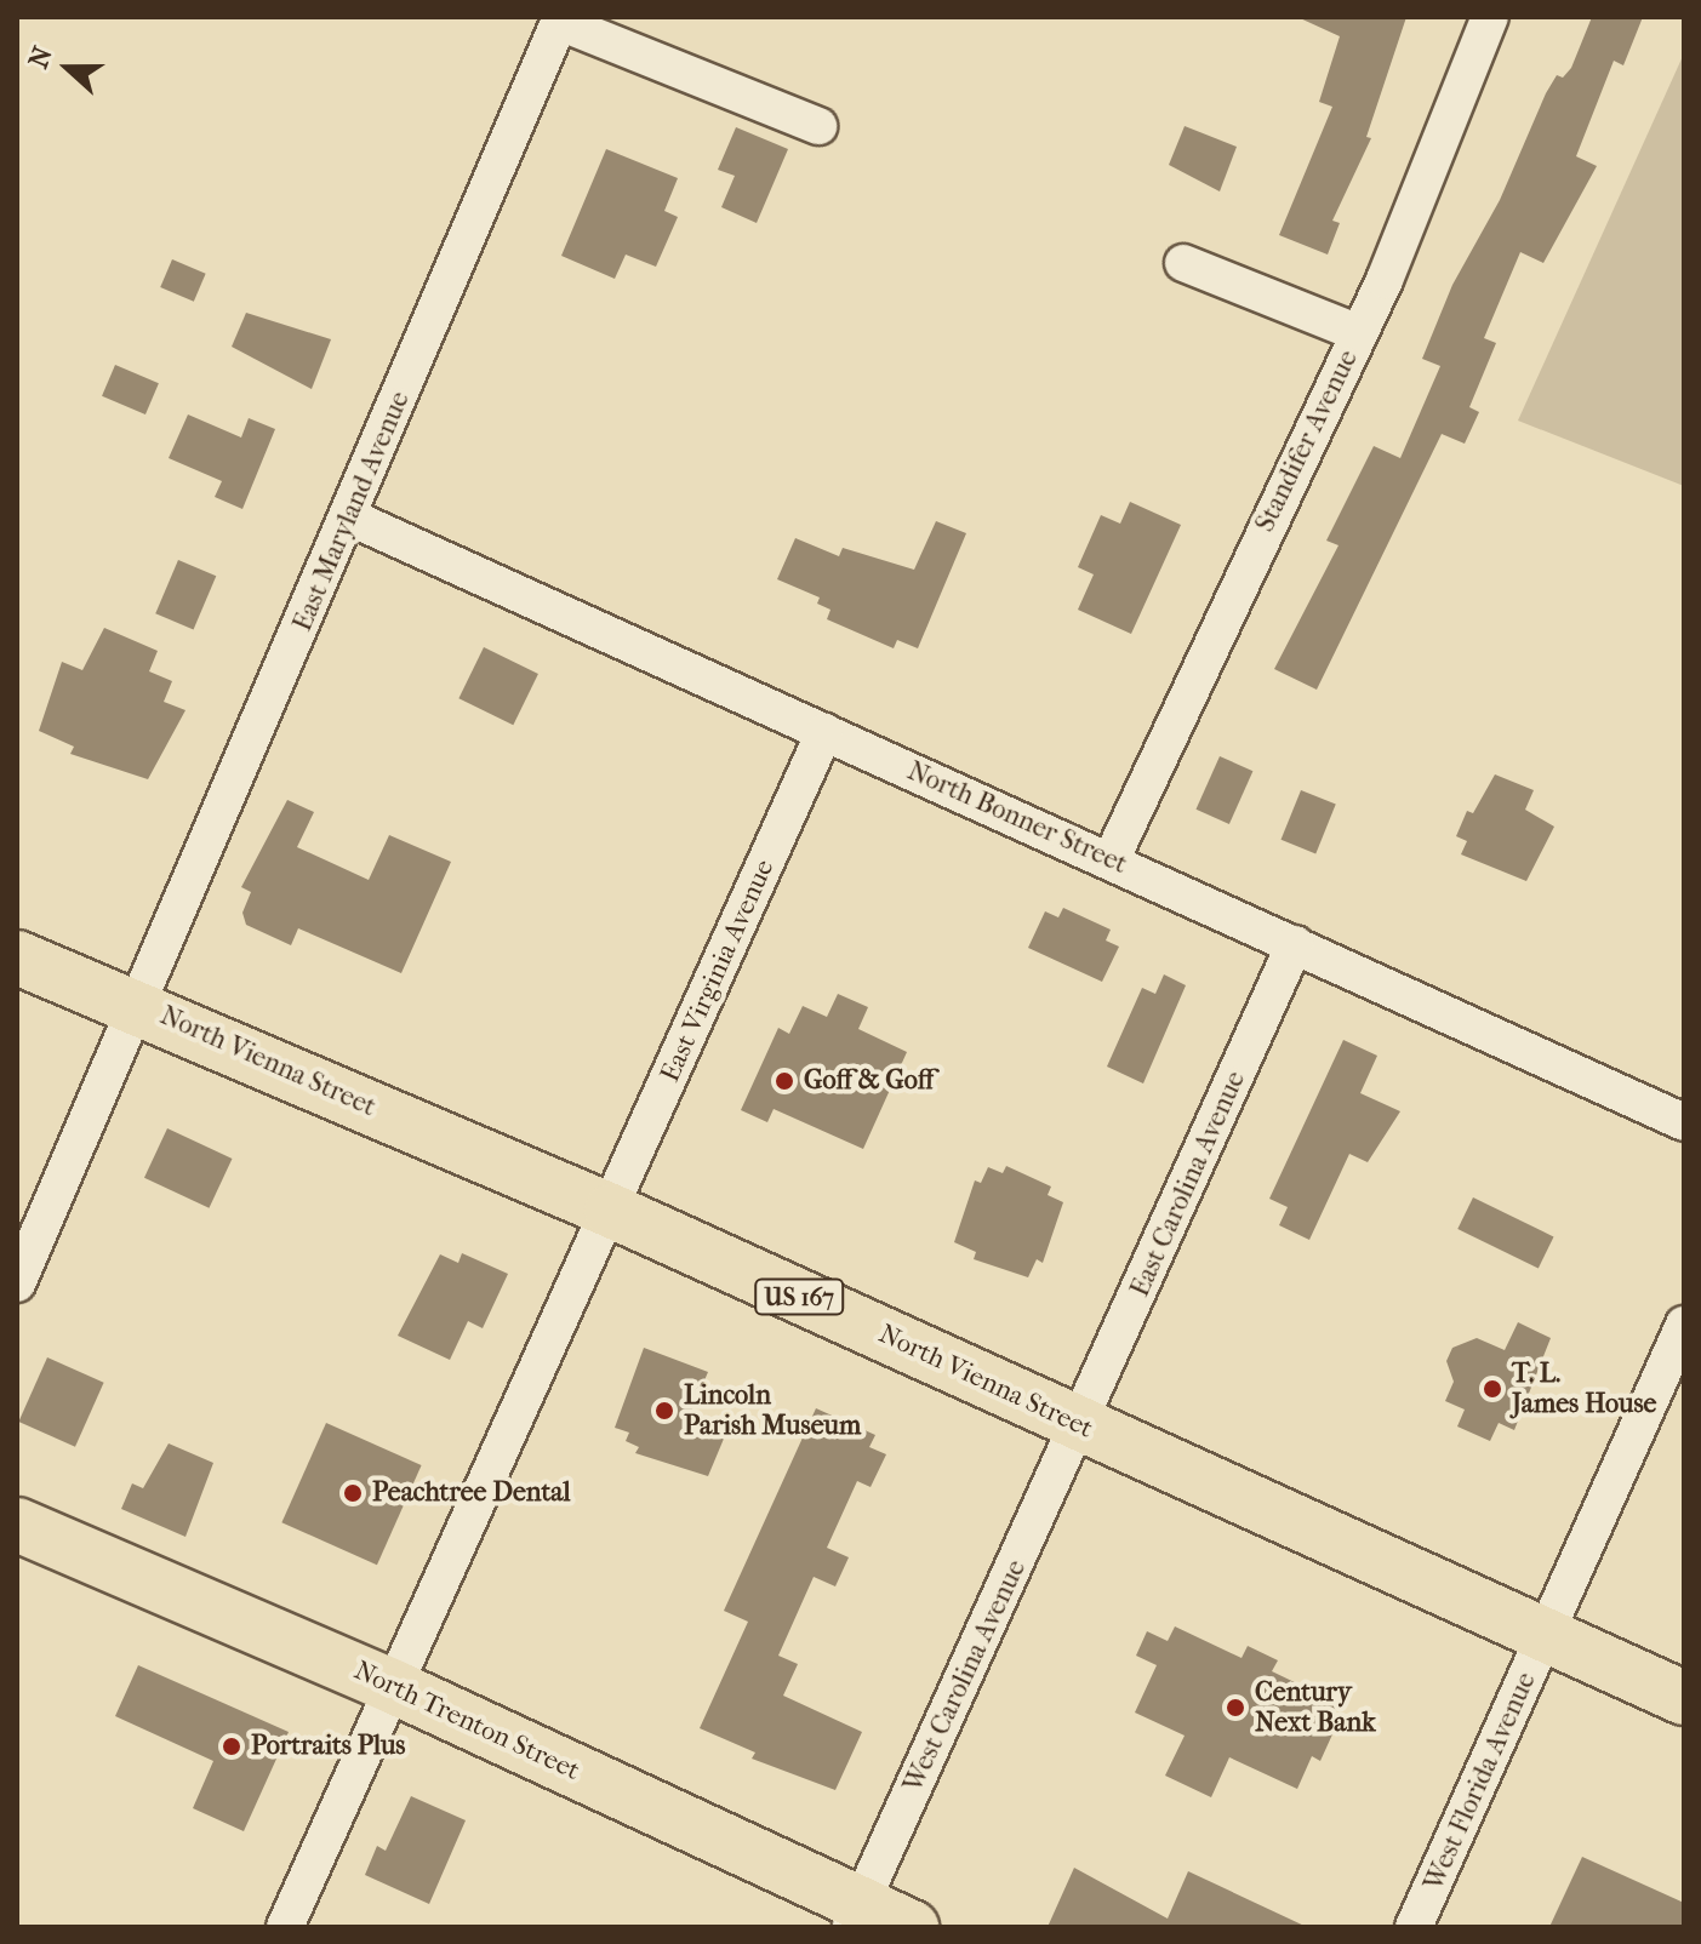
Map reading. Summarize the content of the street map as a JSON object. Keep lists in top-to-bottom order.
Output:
{
  "streets": {
    "highway": ["North Vienna Street", "US 167", "North Trenton Street"],
    "street": [
      "Standifer Avenue",
      "East Maryland Avenue",
      "North Bonner Street",
      "East Virginia Avenue",
      "East Carolina Avenue",
      "West Carolina Avenue",
      "West Florida Avenue"
    ]
  },
  "crossings": [
    ["Standifer Avenue", "North Bonner Street"],
    ["East Maryland Avenue", "North Bonner Street"],
    ["East Maryland Avenue", "North Vienna Street"],
    ["North Bonner Street", "East Virginia Avenue"],
    ["North Bonner Street", "East Carolina Avenue"],
    ["East Virginia Avenue", "North Vienna Street"],
    ["East Virginia Avenue", "North Trenton Street"],
    ["North Vienna Street", "East Carolina Avenue"],
    ["North Vienna Street", "West Carolina Avenue"],
    ["North Vienna Street", "West Florida Avenue"],
    ["East Carolina Avenue", "West Carolina Avenue"],
    ["West Carolina Avenue", "North Trenton Street"]
  ],
  "places": [
    "Goff & Goff",
    "T. L. James House",
    "Lincoln Parish Museum",
    "Peachtree Dental",
    "Century Next Bank",
    "Portraits Plus"
  ],
  "north": "left"
}
